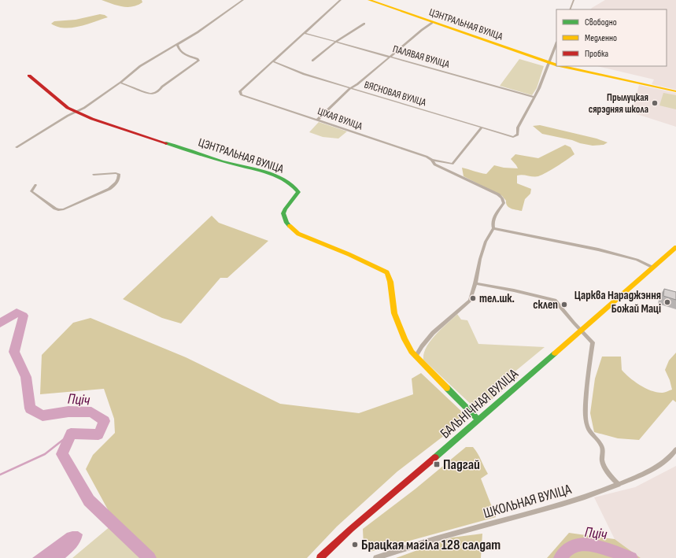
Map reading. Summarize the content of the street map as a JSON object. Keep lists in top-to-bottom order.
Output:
{
  "streets": {
    "street": [
      "ЦЭНТРАЛЬНАЯ ВУЛІЦА",
      "ПАЛЯВАЯ ВУЛІЦА",
      "ВЯСНОВАЯ ВУЛІЦА",
      "ЦІХАЯ ВУЛІЦА",
      "БАЛЬНІЧНАЯ ВУЛІЦА",
      "ШКОЛЬНАЯ ВУЛІЦА"
    ]
  },
  "crossings": [
    ["ПАЛЯВАЯ ВУЛІЦА", "ВЯСНОВАЯ ВУЛІЦА"],
    ["ВЯСНОВАЯ ВУЛІЦА", "ЦІХАЯ ВУЛІЦА"]
  ],
  "water": ["Пціч"],
  "places": {
    "other": [
      "Прылуцкая сярэдняя школа",
      "тел.шк.",
      "Царква Нараджэння Божай Маці",
      "склеп",
      "Брацкая магіла 128 салдат"
    ],
    "transit": ["Падгай"]
  },
  "legend": ["Свободно", "Медленно", "Пробка"]
}
